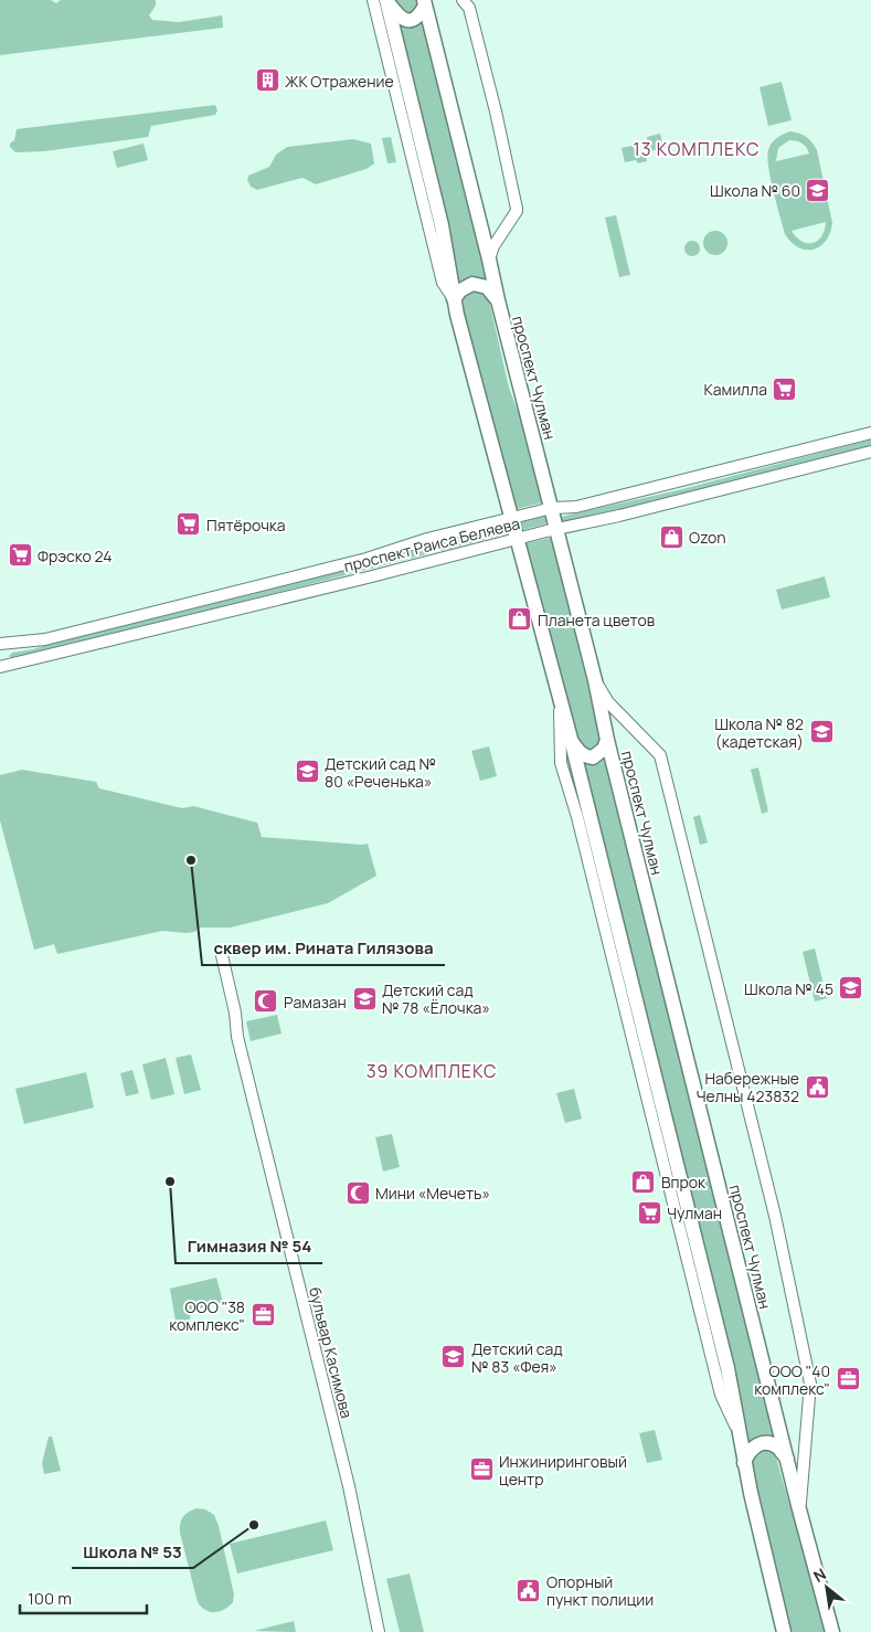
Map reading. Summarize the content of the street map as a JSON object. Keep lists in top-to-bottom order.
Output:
{
  "streets": {
    "main road": ["проспект Чулман"],
    "street": ["проспект Раиса Беляева", "бульвар Касимова"]
  },
  "crossings": [
    ["проспект Чулман", "проспект Раиса Беляева"]
  ],
  "districts": ["13 КОМПЛЕКС", "39 КОМПЛЕКС"],
  "places": {
    "building": ["ЖК Отражение"],
    "school or university": [
      "Школа № 60",
      "Школа № 82 (кадетская)",
      "Детский сад № 80 «Реченька»",
      "Школа № 45",
      "Детский сад № 78 «Ёлочка»",
      "Детский сад № 83 «Фея»"
    ],
    "supermarket": [
      "Камилла",
      "Пятёрочка",
      "Фрэско 24",
      "Чулман"
    ],
    "shop": ["Ozon", "Планета цветов", "Впрок"],
    "other": ["сквер им. Рината Гилязова", "Гимназия № 54", "Школа № 53"],
    "mosque": ["Рамазан", "Мини «Мечеть»"],
    "public building": ["Набережные Челны 423832", "Опорный пункт полиции"],
    "office": ["ООО \"38 комплекс\"", "ООО \"40 комплекс\"", "Инжиниринговый центр"]
  },
  "scale_bar": "100 m",
  "north": "top left"
}
